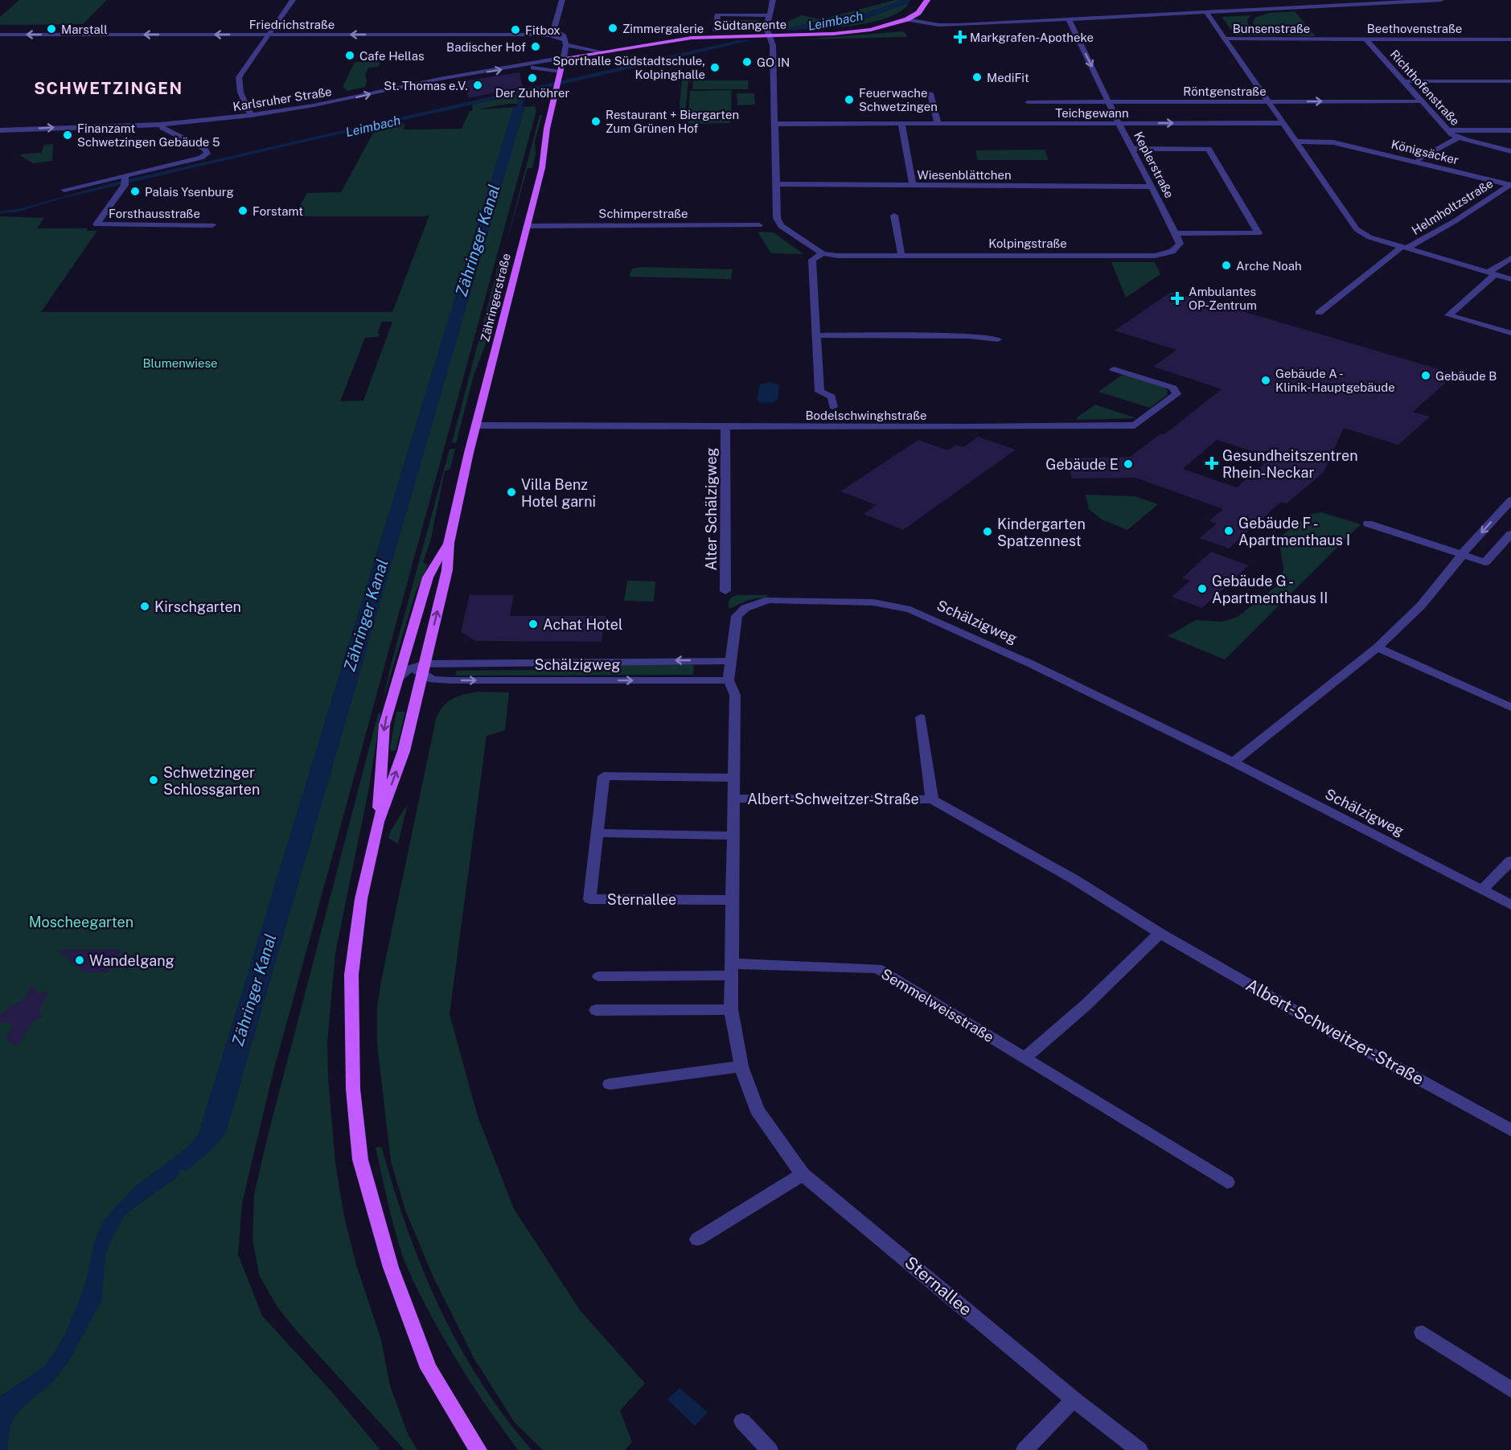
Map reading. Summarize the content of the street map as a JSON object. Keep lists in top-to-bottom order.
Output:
{
  "streets": {
    "main road": ["Südtangente", "Zähringerstraße"],
    "street": [
      "Friedrichstraße",
      "Bunsenstraße",
      "Beethovenstraße",
      "Richthofenstraße",
      "Röntgenstraße",
      "Karlsruher Straße",
      "Teichgewann",
      "Königsäcker",
      "Keplerstraße",
      "Wiesenblättchen",
      "Helmholtzstraße",
      "Forsthausstraße",
      "Schimperstraße",
      "Kolpingstraße",
      "Bodelschwinghstraße",
      "Alter Schälzigweg",
      "Schälzigweg",
      "Albert-Schweitzer-Straße",
      "Sternallee",
      "Semmelweisstraße"
    ]
  },
  "crossings": [
    ["Friedrichstraße", "Südtangente"],
    ["Südtangente", "Karlsruher Straße"],
    ["Südtangente", "Kolpingstraße"],
    ["Südtangente", "Zähringerstraße"],
    ["Bunsenstraße", "Beethovenstraße"],
    ["Bunsenstraße", "Helmholtzstraße"],
    ["Beethovenstraße", "Richthofenstraße"],
    ["Richthofenstraße", "Röntgenstraße"],
    ["Röntgenstraße", "Keplerstraße"],
    ["Röntgenstraße", "Helmholtzstraße"],
    ["Karlsruher Straße", "Zähringerstraße"],
    ["Teichgewann", "Keplerstraße"],
    ["Teichgewann", "Helmholtzstraße"],
    ["Teichgewann", "Kolpingstraße"],
    ["Königsäcker", "Helmholtzstraße"],
    ["Keplerstraße", "Wiesenblättchen"],
    ["Keplerstraße", "Kolpingstraße"],
    ["Wiesenblättchen", "Kolpingstraße"],
    ["Schimperstraße", "Zähringerstraße"],
    ["Zähringerstraße", "Bodelschwinghstraße"],
    ["Zähringerstraße", "Schälzigweg"],
    ["Bodelschwinghstraße", "Alter Schälzigweg"],
    ["Schälzigweg", "Sternallee"],
    ["Albert-Schweitzer-Straße", "Sternallee"],
    ["Sternallee", "Semmelweisstraße"]
  ],
  "one_way": ["Friedrichstraße", "Karlsruher Straße", "Keplerstraße"],
  "districts": ["SCHWETZINGEN"],
  "water": ["Leimbach", "Zähringer Kanal"],
  "parks": ["Blumenwiese", "Moscheegarten"],
  "places": {
    "other": [
      "Zimmergalerie",
      "Marstall",
      "Fitbox",
      "Badischer Hof",
      "Cafe Hellas",
      "GO IN",
      "Sporthalle Südstadtschule, Kolpinghalle",
      "MediFit",
      "Der Zuhöhrer",
      "St. Thomas e.V.",
      "Feuerwache Schwetzingen",
      "Restaurant + Biergarten Zum Grünen Hof",
      "Finanzamt Schwetzingen Gebäude 5",
      "Palais Ysenburg",
      "Forstamt",
      "Arche Noah",
      "Gebäude B",
      "Gebäude A - Klinik-Hauptgebäude",
      "Gebäude E",
      "Villa Benz Hotel garni",
      "Gebäude F - Apartmenthaus I",
      "Kindergarten Spatzennest",
      "Gebäude G - Apartmenthaus II",
      "Kirschgarten",
      "Achat Hotel",
      "Schwetzinger Schlossgarten",
      "Wandelgang"
    ],
    "health": ["Markgrafen-Apotheke", "Ambulantes OP-Zentrum", "Gesundheitszentren Rhein-Neckar"]
  }
}
